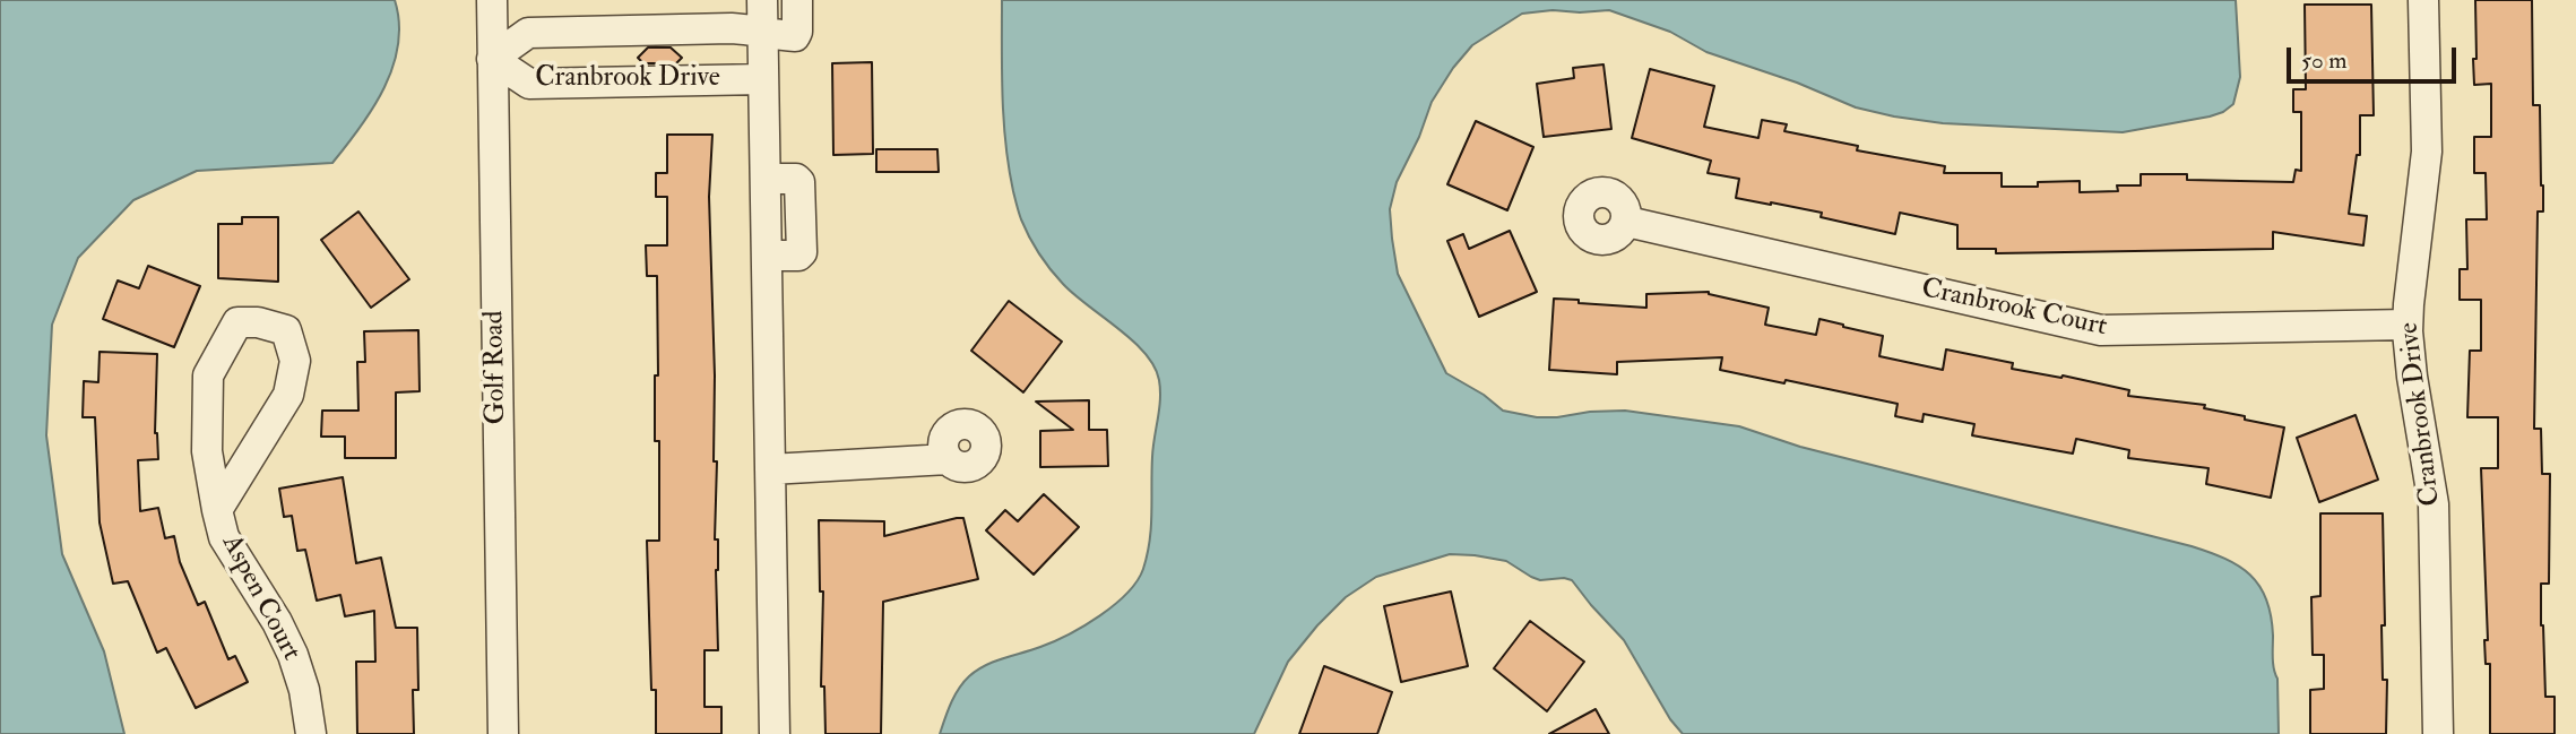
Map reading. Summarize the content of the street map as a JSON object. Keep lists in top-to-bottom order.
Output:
{
  "streets": {
    "street": [
      "Cranbrook Drive",
      "Cranbrook Court",
      "Golf Road",
      "Aspen Court"
    ]
  },
  "crossings": [
    ["Cranbrook Drive", "Cranbrook Court"],
    ["Cranbrook Drive", "Golf Road"]
  ],
  "scale_bar": "50 m"
}
